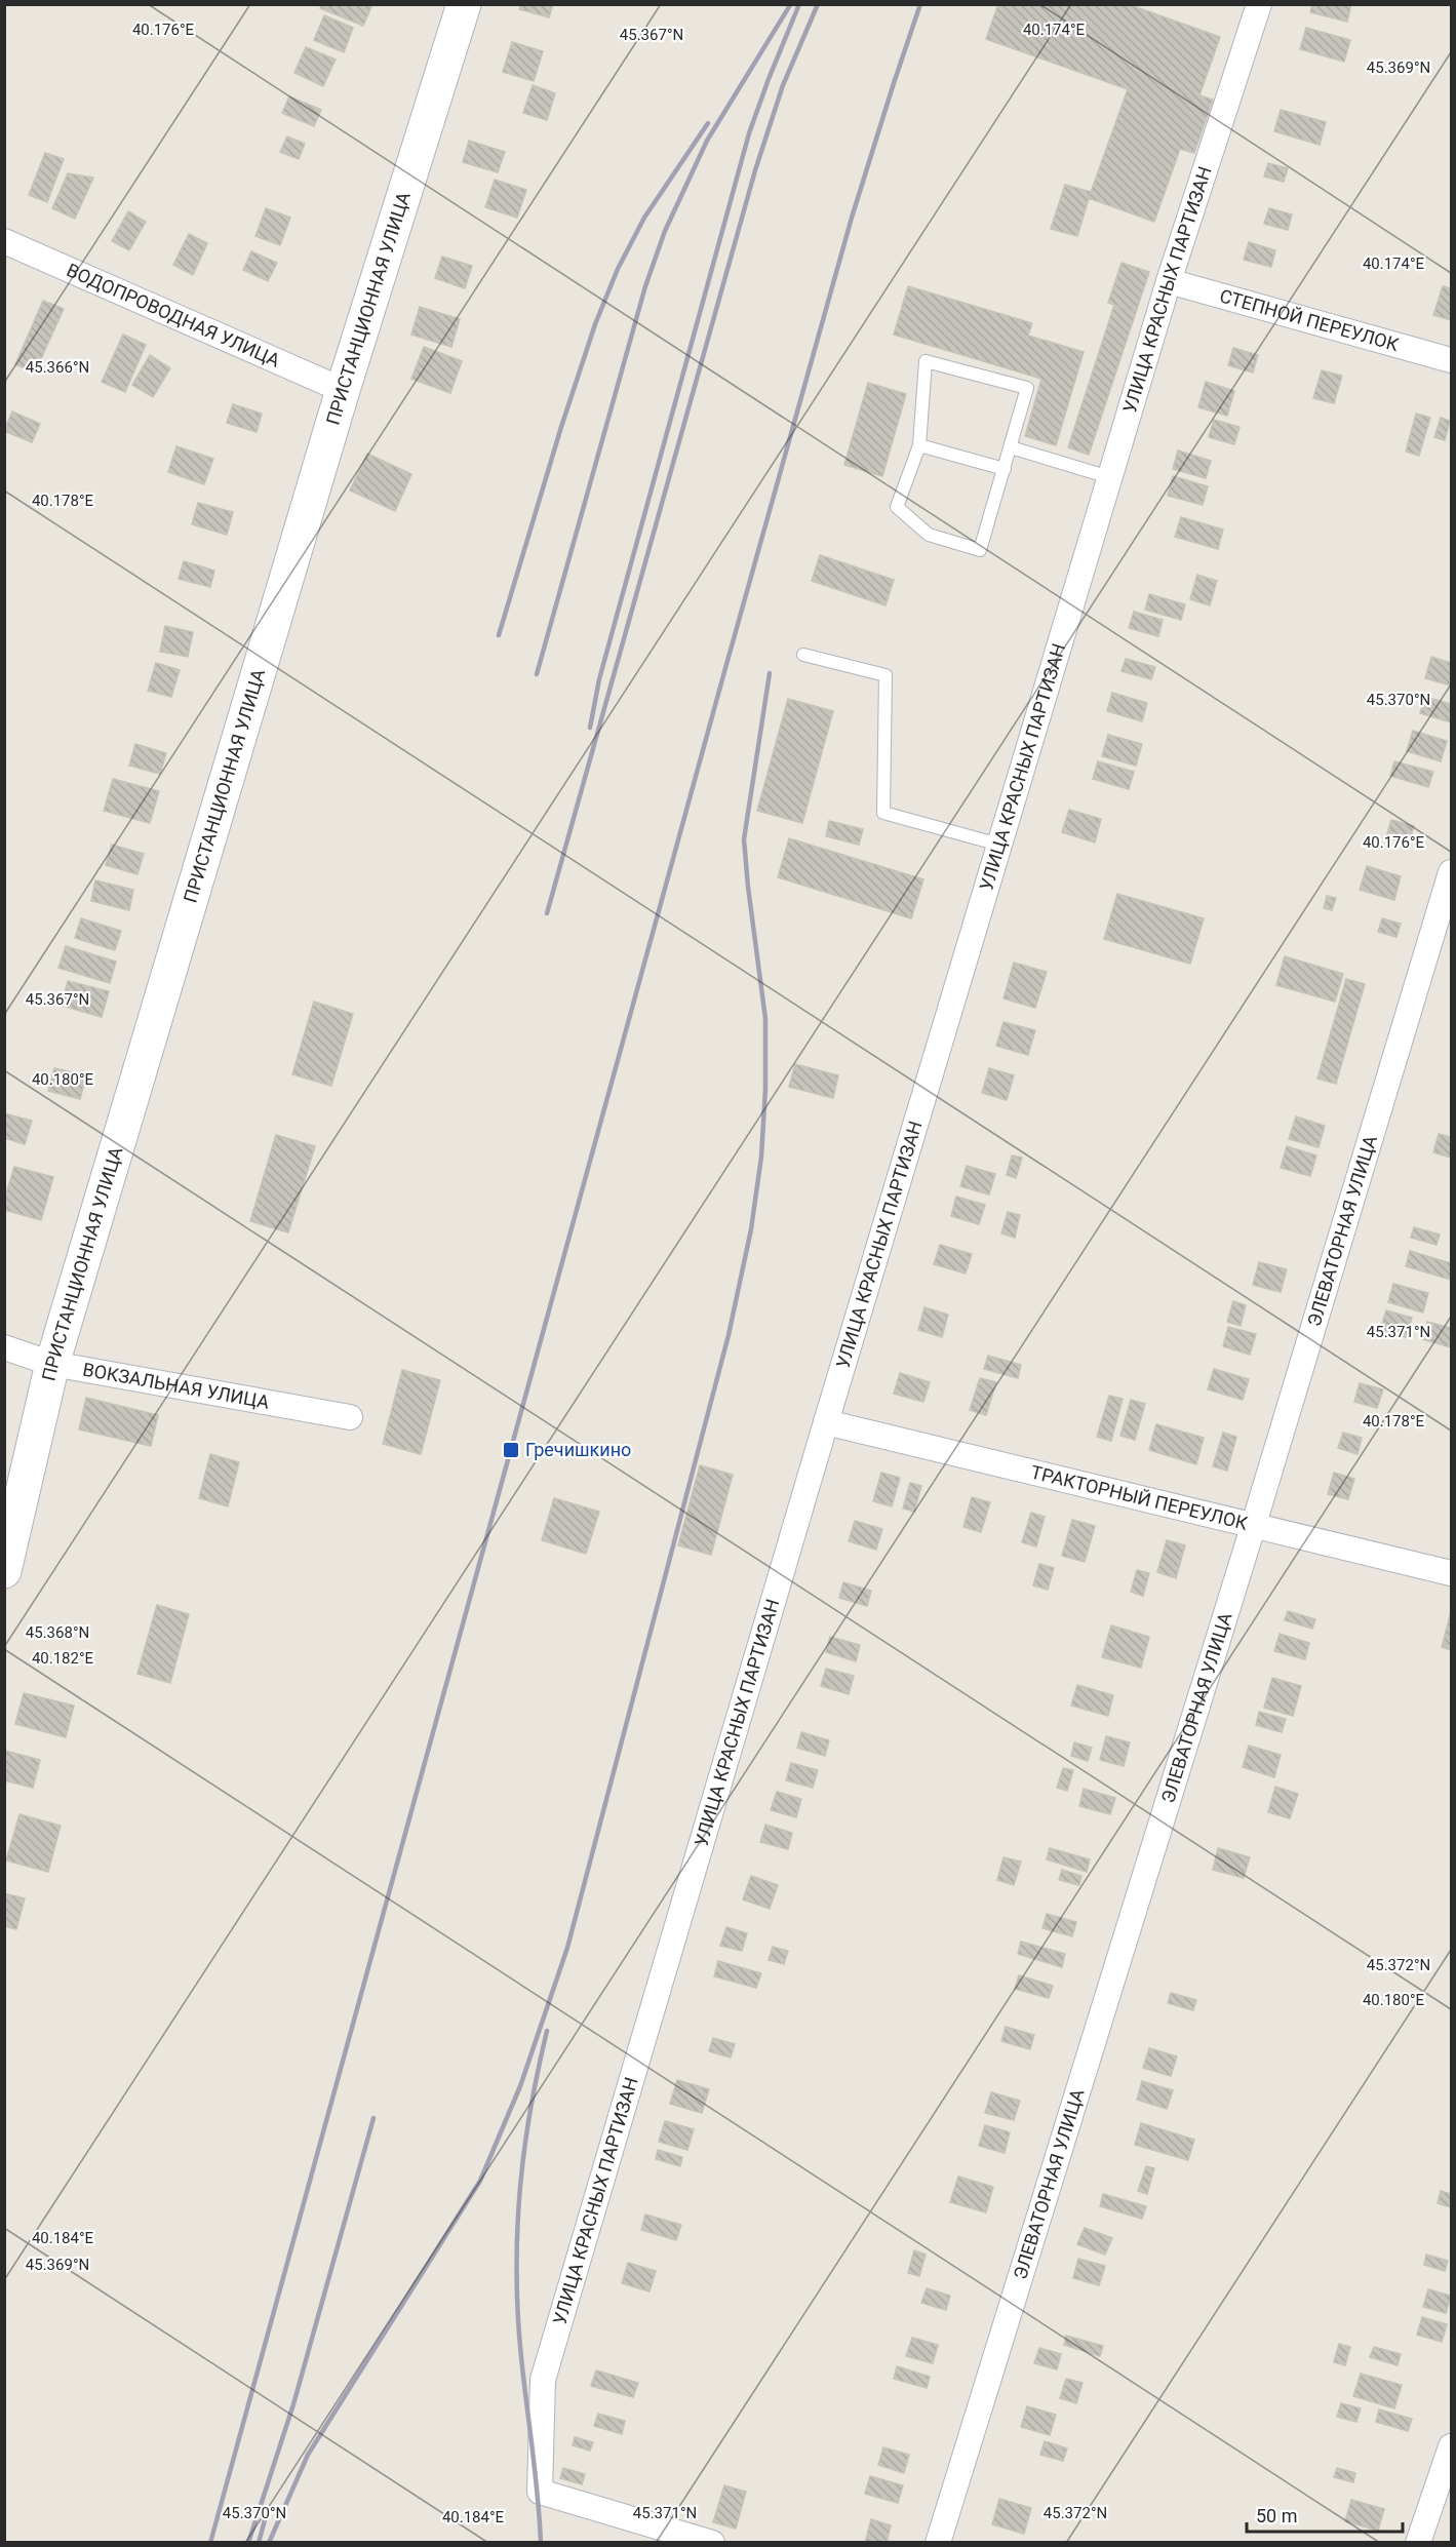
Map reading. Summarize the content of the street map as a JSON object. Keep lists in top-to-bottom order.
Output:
{
  "streets": {
    "street": [
      "УЛИЦА КРАСНЫХ ПАРТИЗАН",
      "ПРИСТАНЦИОННАЯ УЛИЦА",
      "ВОДОПРОВОДНАЯ УЛИЦА",
      "СТЕПНОЙ ПЕРЕУЛОК",
      "ЭЛЕВАТОРНАЯ УЛИЦА",
      "ВОКЗАЛЬНАЯ УЛИЦА",
      "ТРАКТОРНЫЙ ПЕРЕУЛОК"
    ]
  },
  "crossings": [
    ["УЛИЦА КРАСНЫХ ПАРТИЗАН", "СТЕПНОЙ ПЕРЕУЛОК"],
    ["УЛИЦА КРАСНЫХ ПАРТИЗАН", "ТРАКТОРНЫЙ ПЕРЕУЛОК"],
    ["ПРИСТАНЦИОННАЯ УЛИЦА", "ВОДОПРОВОДНАЯ УЛИЦА"],
    ["ПРИСТАНЦИОННАЯ УЛИЦА", "ВОКЗАЛЬНАЯ УЛИЦА"],
    ["ЭЛЕВАТОРНАЯ УЛИЦА", "ТРАКТОРНЫЙ ПЕРЕУЛОК"]
  ],
  "places": {
    "transit": ["Гречишкино"]
  },
  "scale_bar": "50 m",
  "coordinates": [
    "40.174°E",
    "40.176°E",
    "45.367°N",
    "45.369°N",
    "45.366°N",
    "40.178°E",
    "45.370°N",
    "40.180°E",
    "45.371°N",
    "45.368°N",
    "40.182°E",
    "45.372°N",
    "40.184°E"
  ]
}
